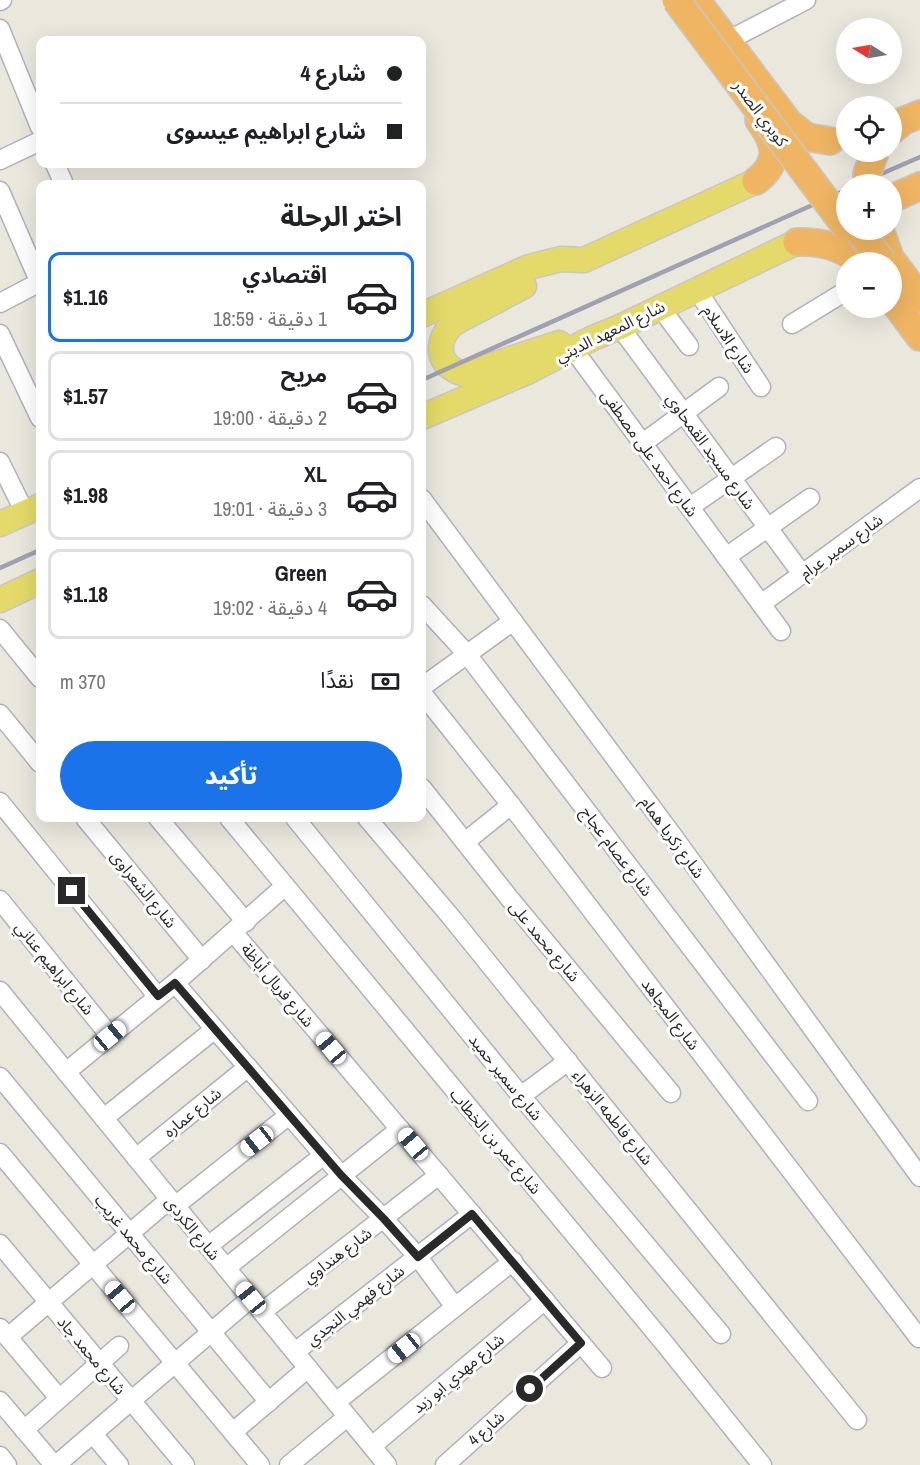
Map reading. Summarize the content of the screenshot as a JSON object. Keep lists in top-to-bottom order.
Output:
{
  "streets": {
    "highway": ["كوبري الصدر"],
    "main road": ["شارع المعهد الديني"],
    "street": [
      "شارع الاسلام",
      "شارع مسجد القمحاوي",
      "شارع احمد على مصطفى",
      "شارع سمير عرام",
      "شارع زكريا همام",
      "شارع عصام عجاج",
      "شارع الشعراوى",
      "شارع محمد على",
      "شارع ابراهيم عناني",
      "شارع فريال أباظة",
      "شارع المجاهد",
      "شارع سمير حميد",
      "شارع عماره",
      "شارع فاطمه الزهراء",
      "شارع عمر بن الخطاب",
      "شارع الكردى",
      "شارع محمد غريب",
      "شارع هنداوي",
      "شارع فهمي النجدي",
      "شارع محمد جاد",
      "شارع مهدي ابو زيد",
      "شارع 4"
    ]
  },
  "crossings": [
    ["شارع المعهد الديني", "شارع الاسلام"],
    ["شارع المعهد الديني", "شارع مسجد القمحاوي"],
    ["شارع المعهد الديني", "شارع احمد على مصطفى"],
    ["شارع مسجد القمحاوي", "شارع سمير عرام"],
    ["شارع احمد على مصطفى", "شارع سمير عرام"],
    ["شارع فريال أباظة", "شارع هنداوي"],
    ["شارع فريال أباظة", "شارع فهمي النجدي"],
    ["شارع فريال أباظة", "شارع مهدي ابو زيد"],
    ["شارع فريال أباظة", "شارع 4"],
    ["شارع عماره", "شارع الكردى"],
    ["شارع الكردى", "شارع هنداوي"],
    ["شارع الكردى", "شارع فهمي النجدي"],
    ["شارع الكردى", "شارع مهدي ابو زيد"],
    ["شارع محمد غريب", "شارع هنداوي"],
    ["شارع هنداوي", "شارع محمد جاد"]
  ],
  "north": "left",
  "page": {
    "map_buttons": ["+", "−"],
    "banner": ["شارع 4", "شارع ابراهيم عيسوى"],
    "heading": "اختر الرحلة",
    "list": [
      {
        "name": "اقتصادي",
        "note": "1 دقيقة · 18:59",
        "value": "$1.16"
      },
      {
        "name": "مريح",
        "note": "2 دقيقة · 19:00",
        "value": "$1.57"
      },
      {
        "name": "XL",
        "note": "3 دقيقة · 19:01",
        "value": "$1.98"
      },
      {
        "name": "Green",
        "note": "4 دقيقة · 19:02",
        "value": "$1.18"
      }
    ],
    "pay": ["نقدًا", "370 m"],
    "buttons": "تأكيد"
  }
}
